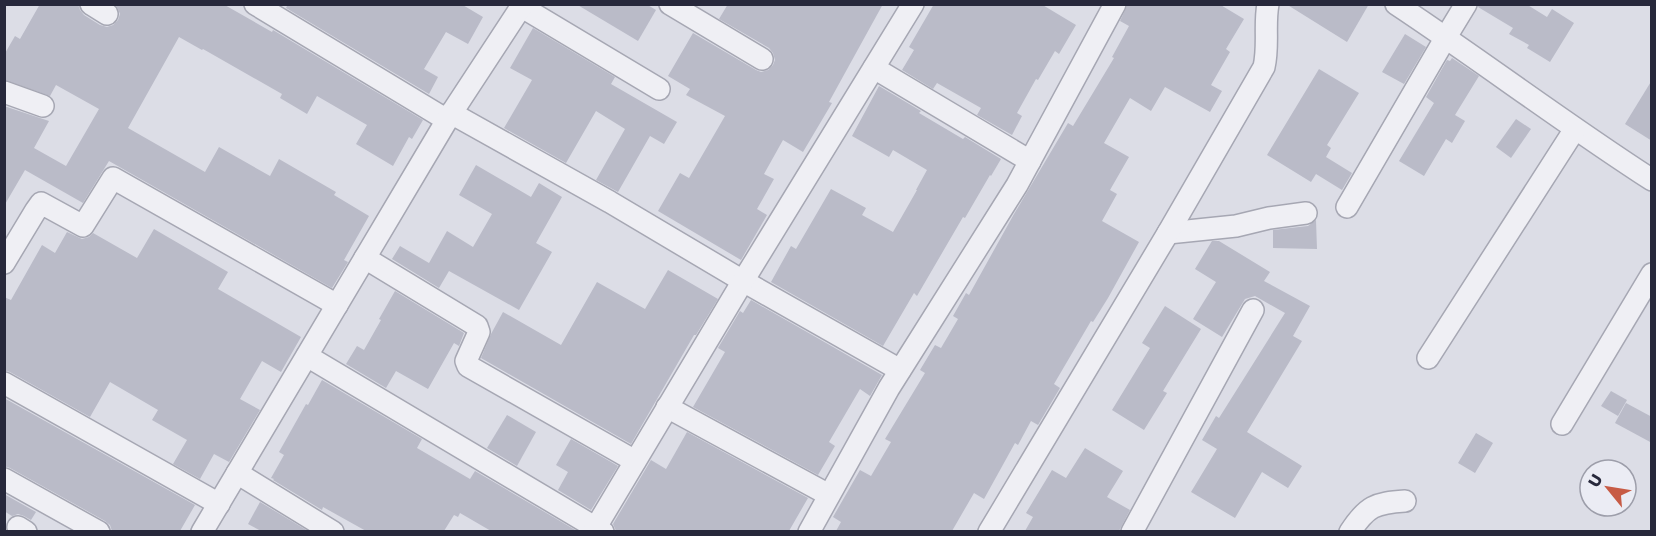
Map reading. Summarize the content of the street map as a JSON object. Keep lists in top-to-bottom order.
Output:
{
  "north": "top left"
}
